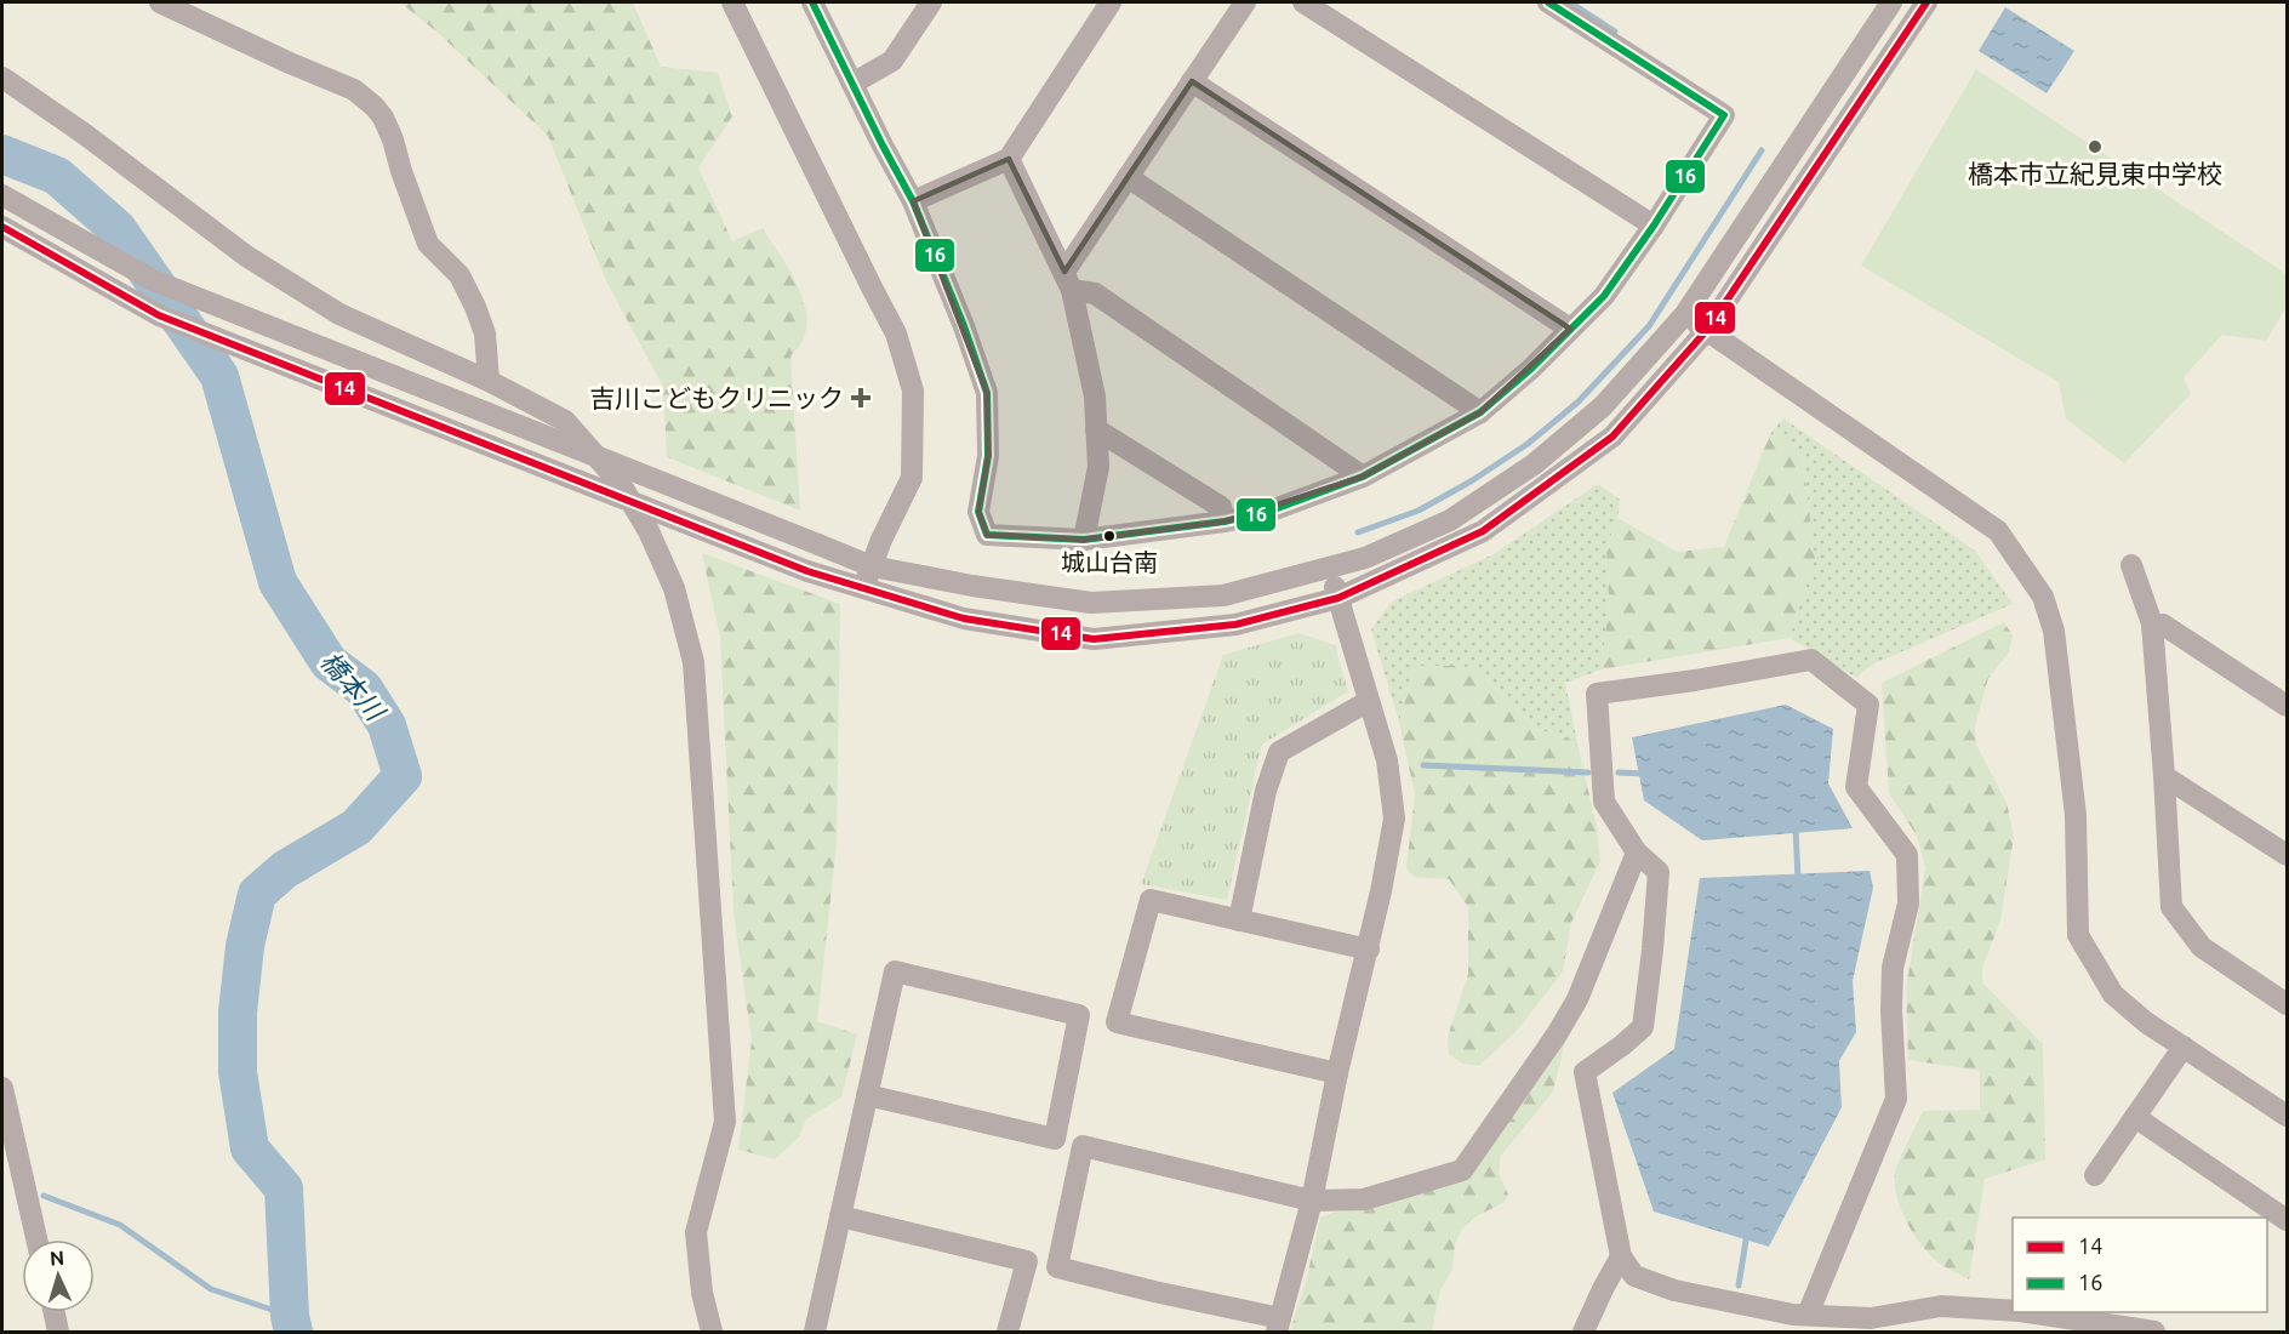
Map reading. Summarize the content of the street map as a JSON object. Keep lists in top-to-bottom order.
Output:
{
  "water": ["橋本川"],
  "places": {
    "other": ["橋本市立紀見東中学校", "城山台南"],
    "health": ["吉川こどもクリニック"]
  },
  "lines": ["transit line 14", "transit line 16"],
  "legend": ["14", "16"],
  "north": "top"
}
